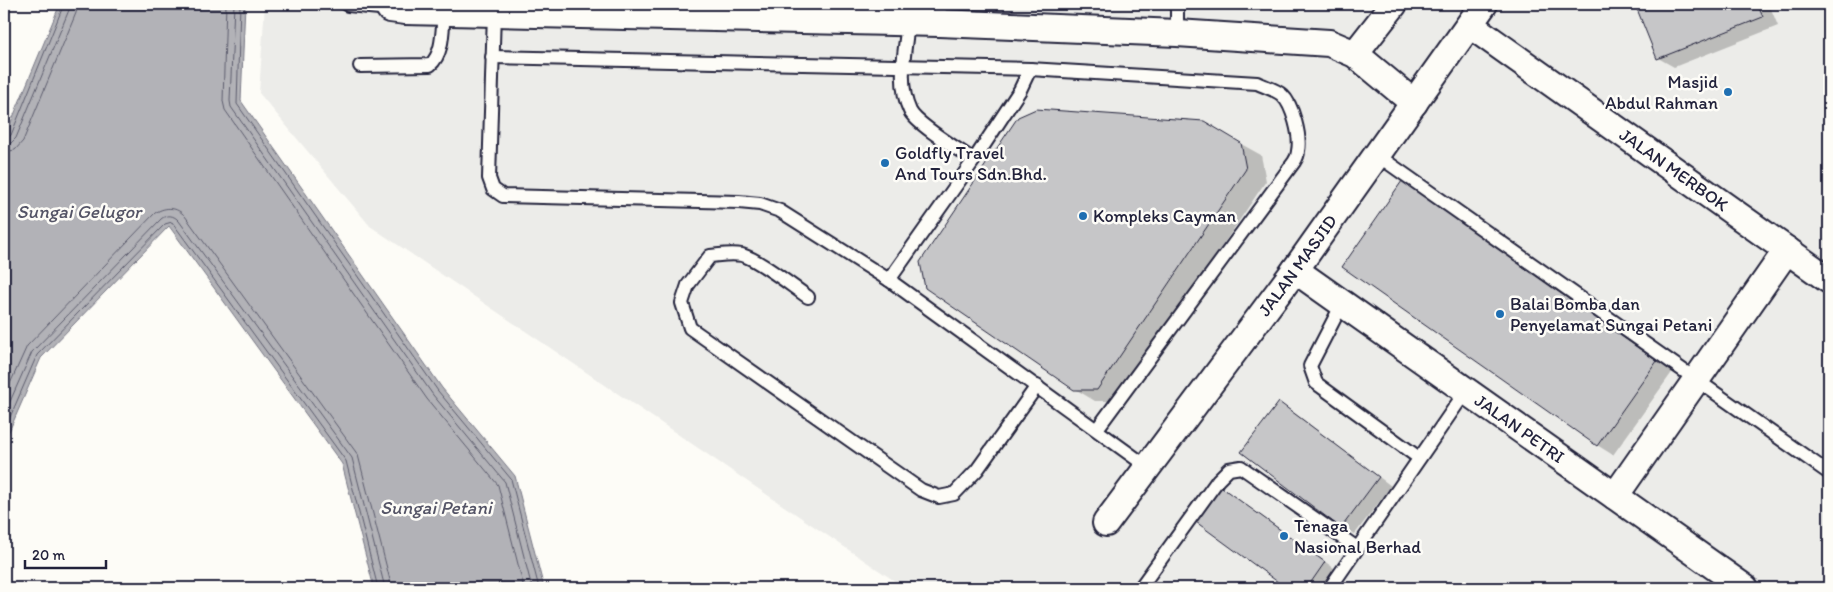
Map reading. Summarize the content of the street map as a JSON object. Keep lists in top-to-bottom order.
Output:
{
  "streets": {
    "street": ["JALAN MERBOK", "JALAN MASJID", "JALAN PETRI"]
  },
  "crossings": [
    ["JALAN MERBOK", "JALAN MASJID"],
    ["JALAN MASJID", "JALAN PETRI"]
  ],
  "water": ["Sungai Gelugor", "Sungai Petani"],
  "places": [
    "Masjid Abdul Rahman",
    "Goldfly Travel And Tours Sdn.Bhd.",
    "Kompleks Cayman",
    "Balai Bomba dan Penyelamat Sungai Petani",
    "Tenaga Nasional Berhad"
  ],
  "scale_bar": "20 m"
}
